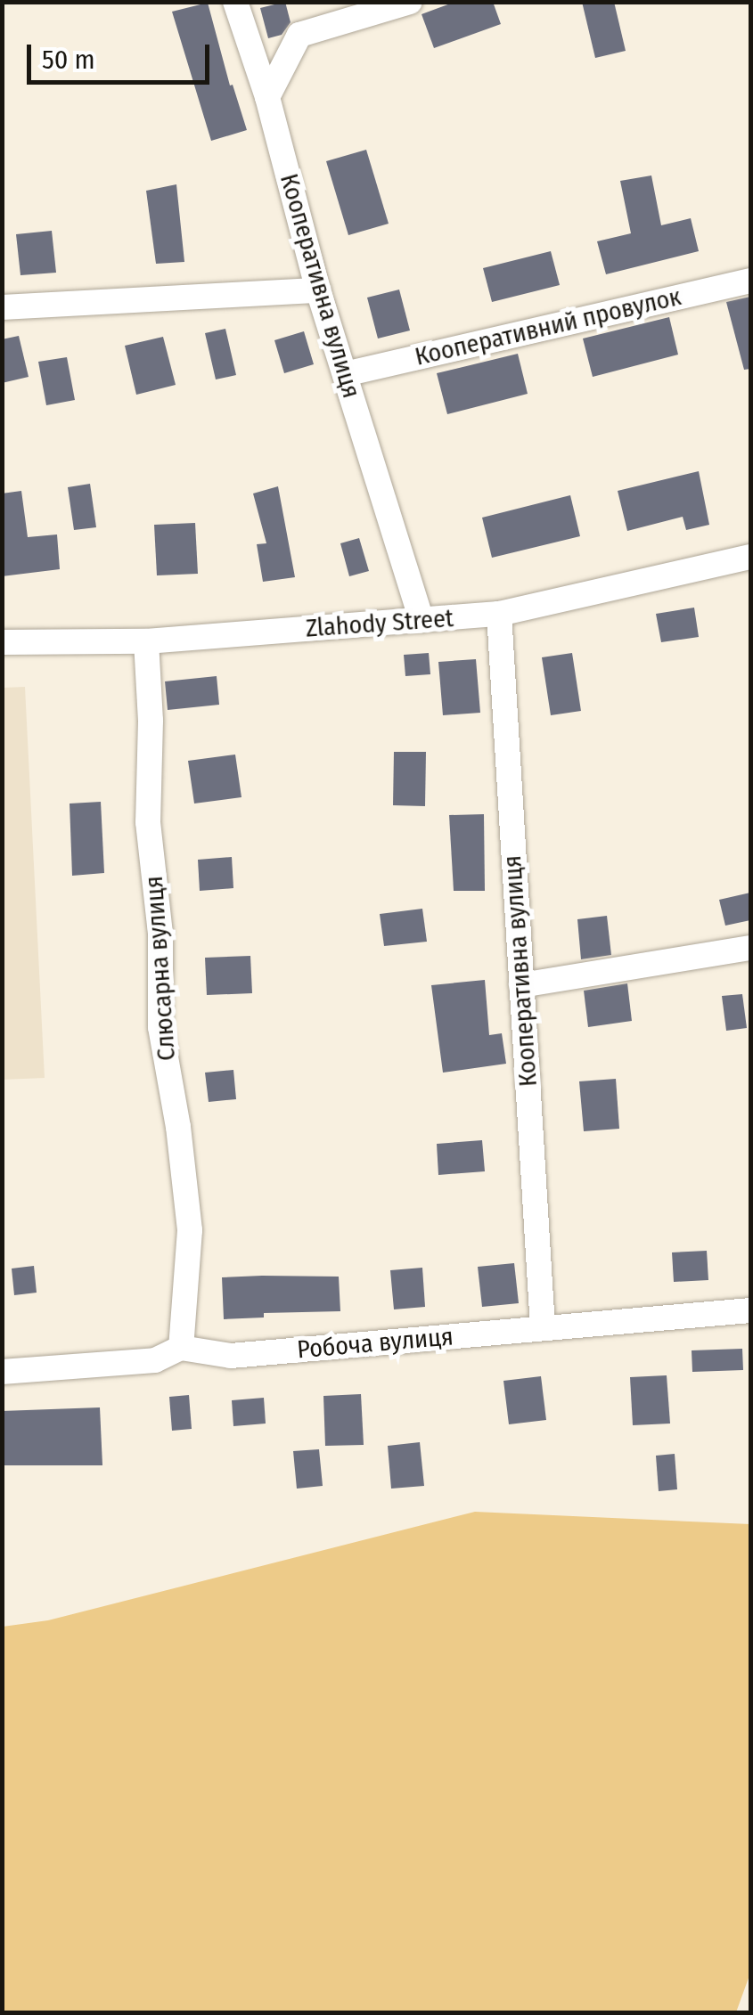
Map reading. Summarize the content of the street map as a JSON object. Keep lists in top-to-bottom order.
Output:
{
  "streets": {
    "street": [
      "Кооперативна вулиця",
      "Кооперативний провулок",
      "Zlahody Street",
      "Слюсарна вулиця",
      "Робоча вулиця"
    ]
  },
  "crossings": [
    ["Кооперативна вулиця", "Кооперативний провулок"],
    ["Кооперативна вулиця", "Zlahody Street"],
    ["Кооперативна вулиця", "Робоча вулиця"],
    ["Zlahody Street", "Слюсарна вулиця"],
    ["Слюсарна вулиця", "Робоча вулиця"]
  ],
  "scale_bar": "50 m"
}
